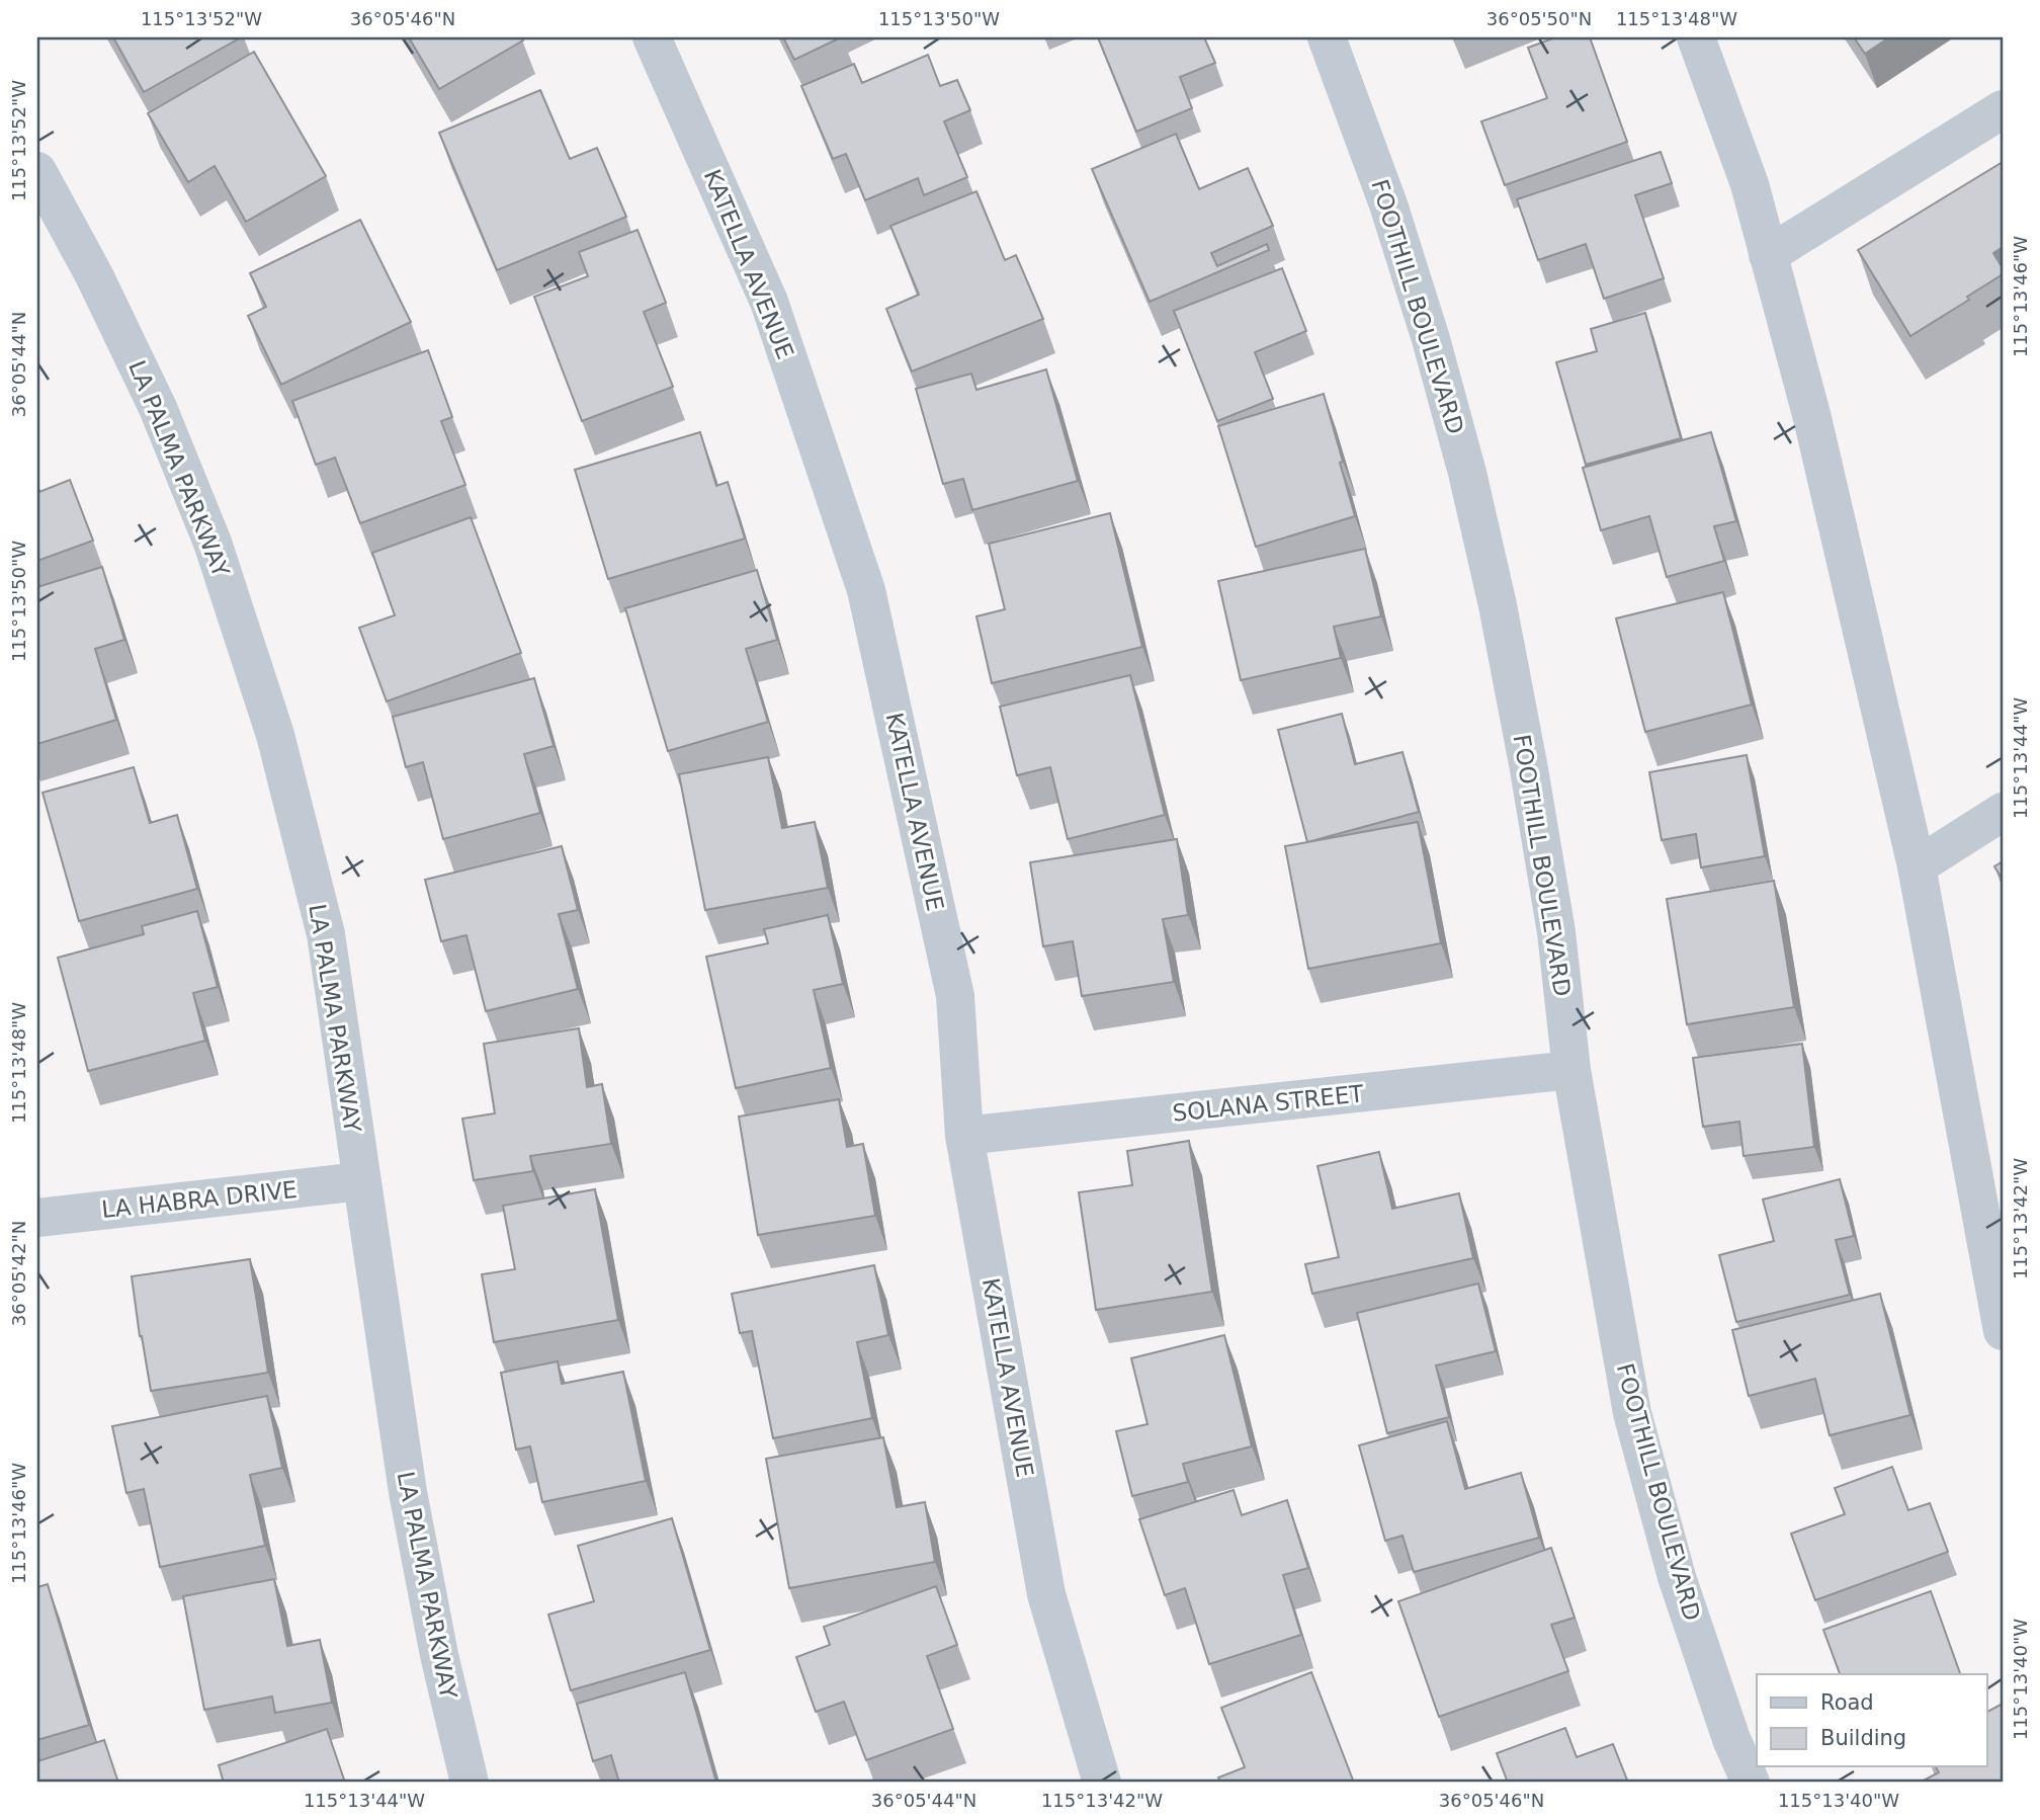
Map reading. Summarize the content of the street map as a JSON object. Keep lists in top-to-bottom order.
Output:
{
  "streets": {
    "street": [
      "KATELLA AVENUE",
      "FOOTHILL BOULEVARD",
      "LA PALMA PARKWAY",
      "SOLANA STREET",
      "LA HABRA DRIVE"
    ]
  },
  "crossings": [
    ["KATELLA AVENUE", "SOLANA STREET"],
    ["FOOTHILL BOULEVARD", "SOLANA STREET"],
    ["LA PALMA PARKWAY", "LA HABRA DRIVE"]
  ],
  "legend": ["Road", "Building"],
  "coordinates": [
    "115°13'52\"W",
    "36°05'46\"N",
    "115°13'50\"W",
    "36°05'50\"N",
    "115°13'48\"W",
    "115°13'46\"W",
    "36°05'44\"N",
    "115°13'44\"W",
    "115°13'42\"W",
    "36°05'42\"N",
    "115°13'40\"W"
  ]
}
